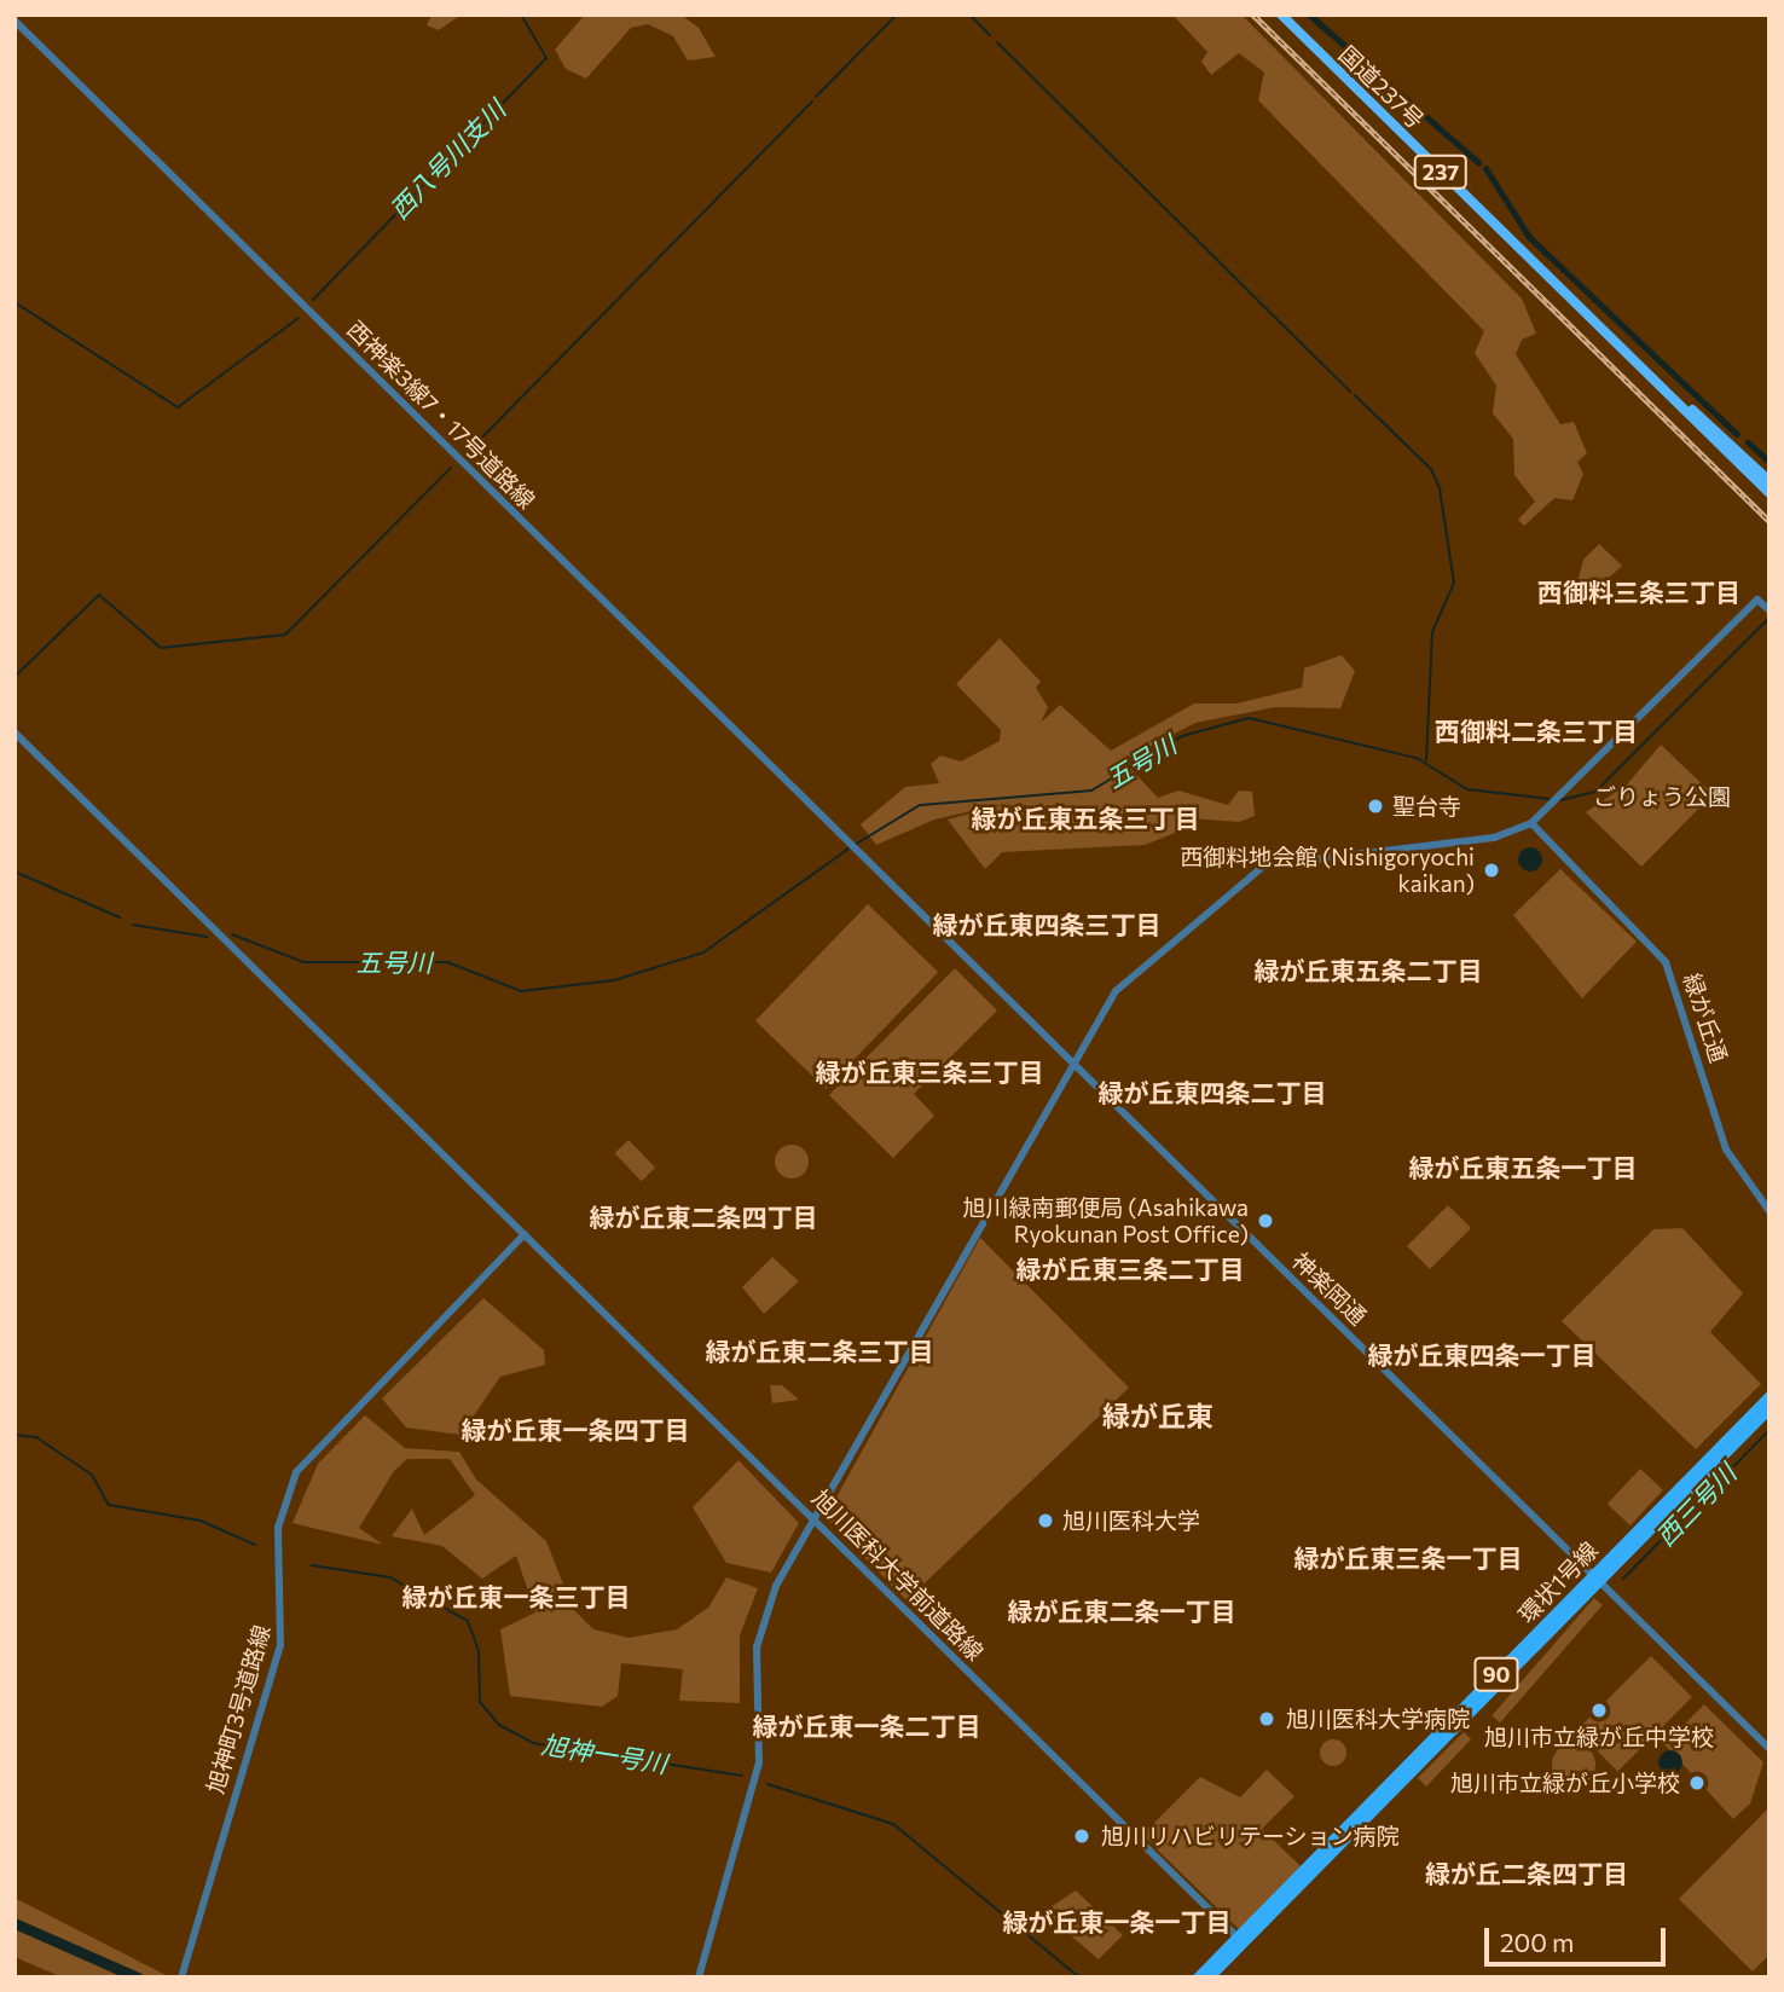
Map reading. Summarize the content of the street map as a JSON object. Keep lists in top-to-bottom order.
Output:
{
  "streets": {
    "highway": ["国道237号", "237"],
    "main road": ["環状1号線", "90"],
    "street": [
      "西神楽3線7・17号道路線",
      "緑が丘通",
      "神楽岡通",
      "旭川医科大学前道路線",
      "旭神町3号道路線"
    ]
  },
  "crossings": [
    ["西神楽3線7・17号道路線", "神楽岡通"],
    ["神楽岡通", "環状1号線"],
    ["旭川医科大学前道路線", "環状1号線"],
    ["旭川医科大学前道路線", "旭神町3号道路線"]
  ],
  "districts": [
    "西御料三条三丁目",
    "西御料二条三丁目",
    "緑が丘東五条三丁目",
    "緑が丘東四条三丁目",
    "緑が丘東五条二丁目",
    "緑が丘東三条三丁目",
    "緑が丘東四条二丁目",
    "緑が丘東五条一丁目",
    "緑が丘東二条四丁目",
    "緑が丘東三条二丁目",
    "緑が丘東二条三丁目",
    "緑が丘東四条一丁目",
    "緑が丘東",
    "緑が丘東一条四丁目",
    "緑が丘東三条一丁目",
    "緑が丘東一条三丁目",
    "緑が丘東二条一丁目",
    "緑が丘東一条二丁目",
    "緑が丘二条四丁目",
    "緑が丘東一条一丁目"
  ],
  "water": [
    "西八号川支川",
    "五号川",
    "西三号川",
    "旭神一号川"
  ],
  "parks": ["ごりょう公園"],
  "places": [
    "聖台寺",
    "西御料地会館 (Nishigoryochi kaikan)",
    "旭川緑南郵便局 (Asahikawa Ryokunan Post Office)",
    "旭川医科大学",
    "旭川市立緑が丘中学校",
    "旭川医科大学病院",
    "旭川市立緑が丘小学校",
    "旭川リハビリテーション病院"
  ],
  "scale_bar": "200 m"
}
